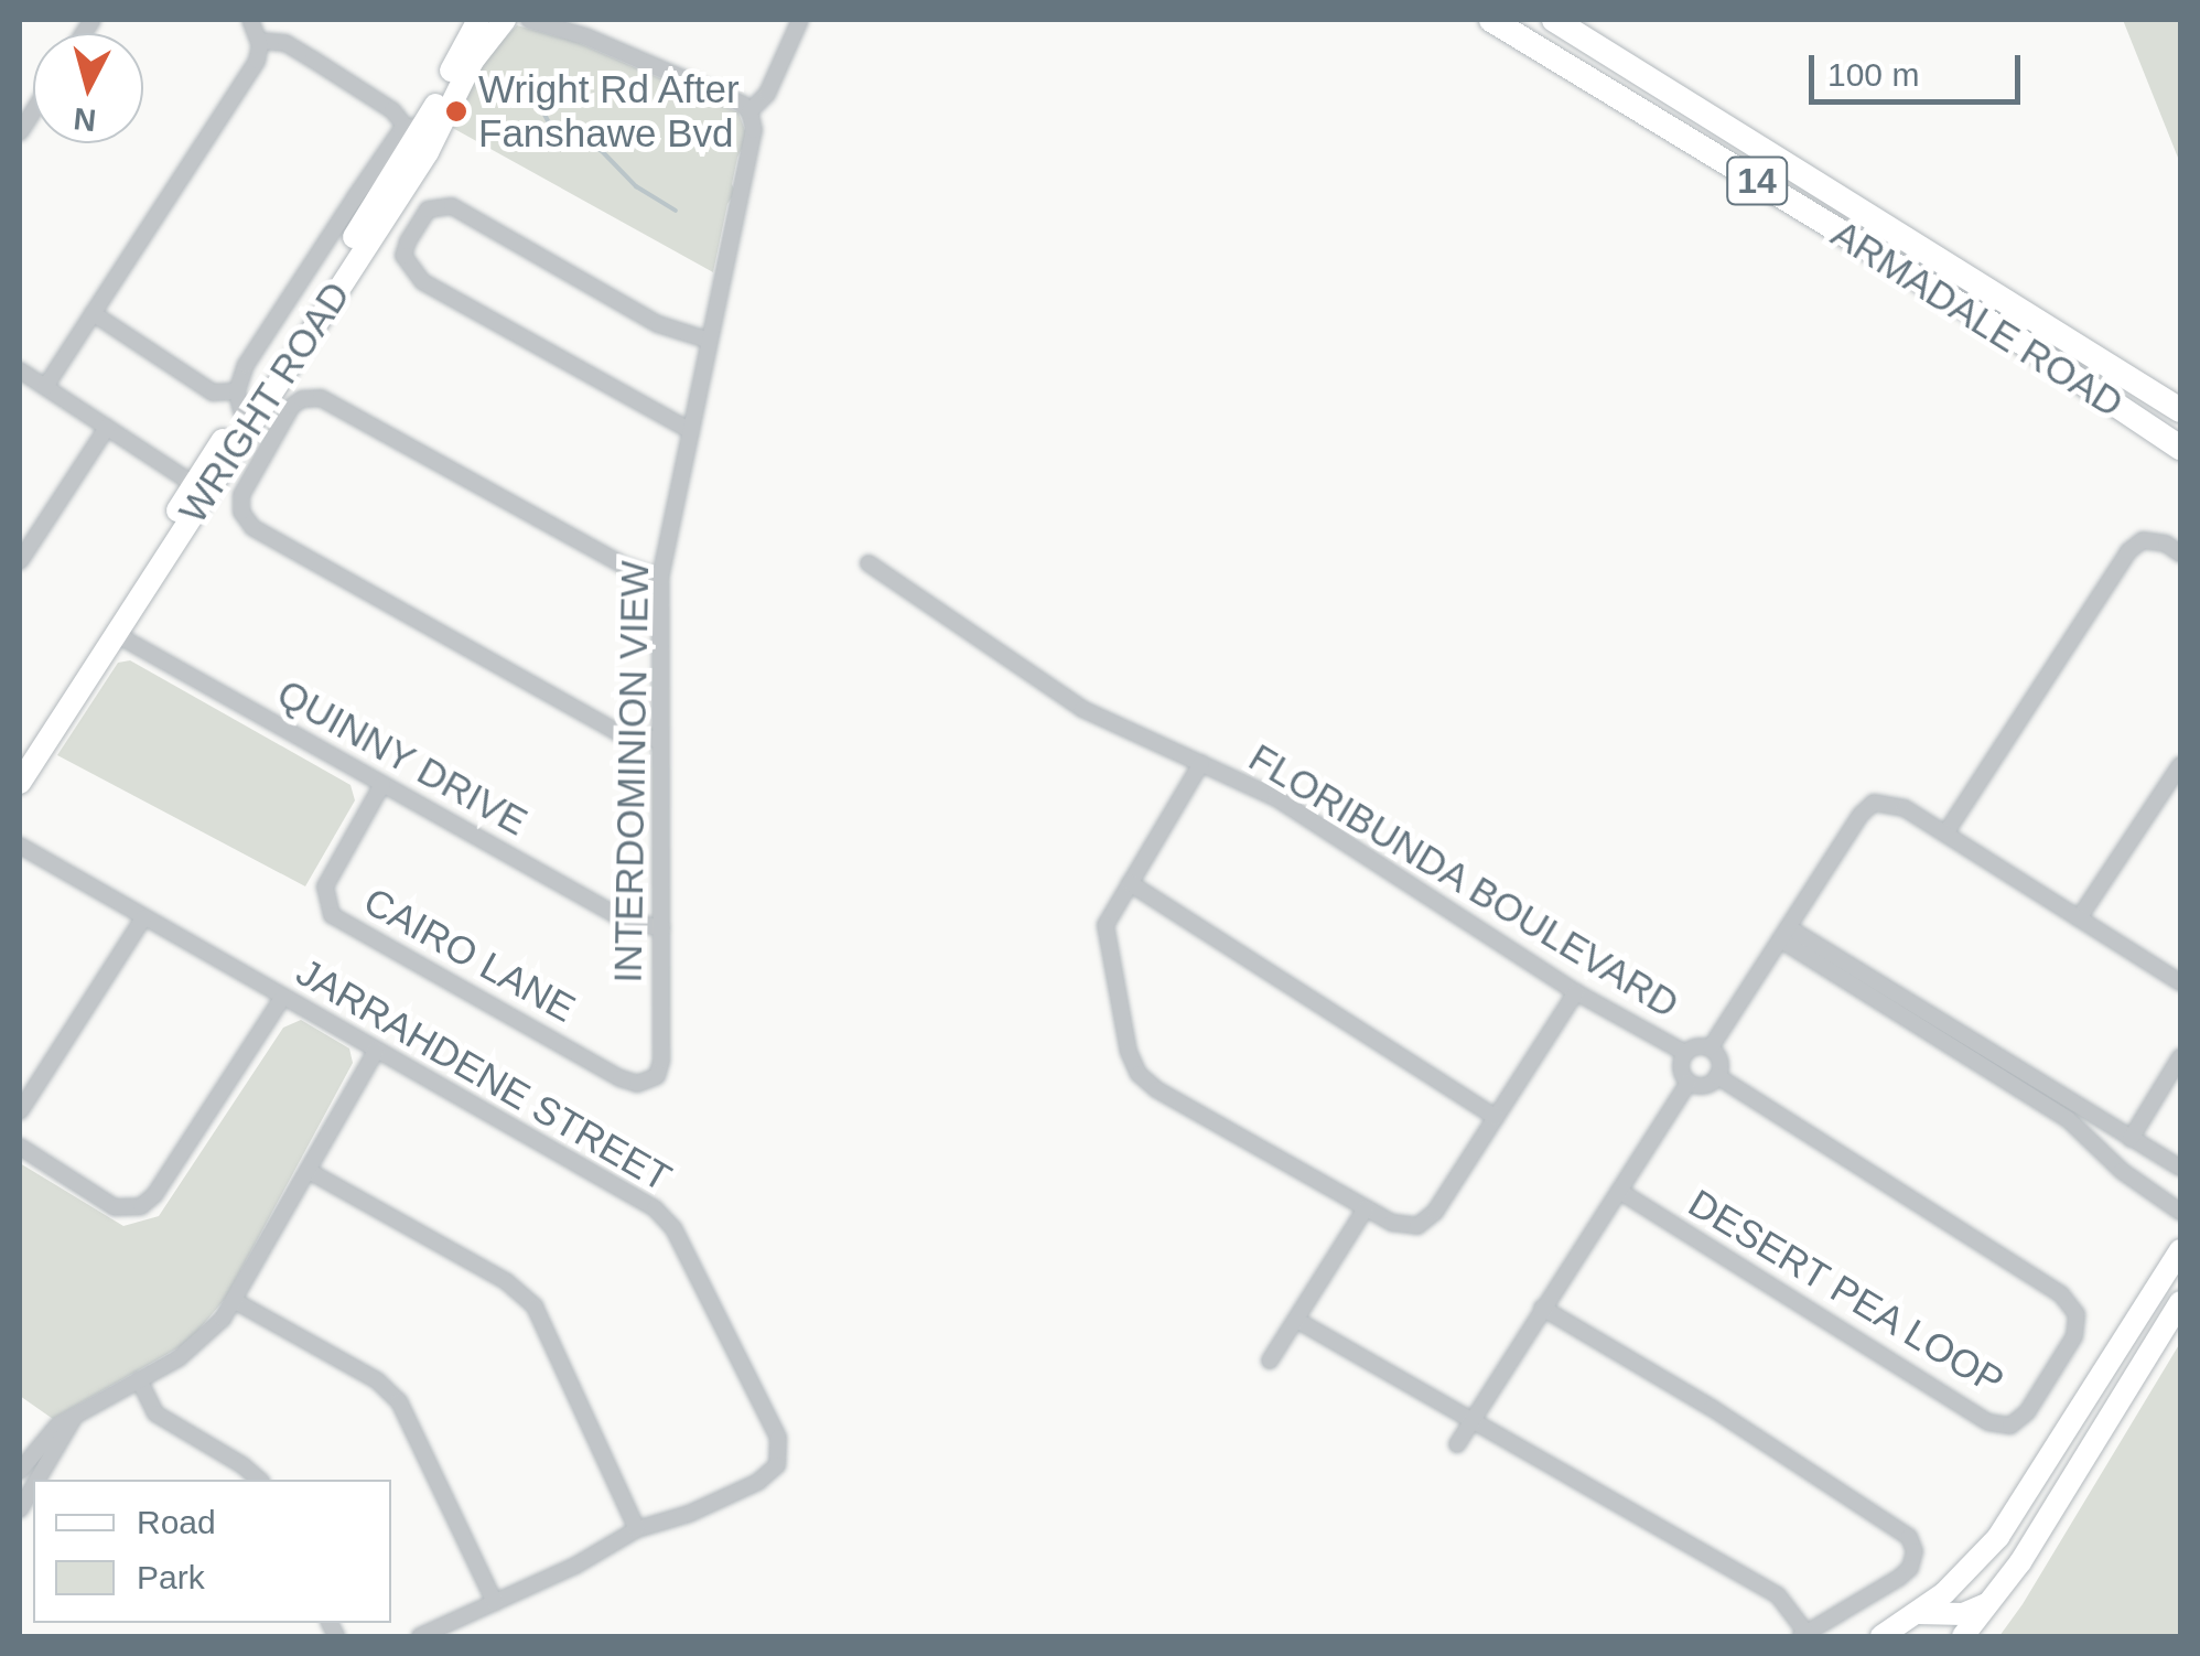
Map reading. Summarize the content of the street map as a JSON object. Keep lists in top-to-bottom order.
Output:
{
  "streets": {
    "highway": ["14", "ARMADALE ROAD"],
    "main road": ["WRIGHT ROAD"],
    "street": [
      "QUINNY DRIVE",
      "INTERDOMINION VIEW",
      "FLORIBUNDA BOULEVARD",
      "CAIRO LANE",
      "JARRAHDENE STREET",
      "DESERT PEA LOOP"
    ]
  },
  "crossings": [
    ["WRIGHT ROAD", "QUINNY DRIVE"],
    ["QUINNY DRIVE", "INTERDOMINION VIEW"],
    ["QUINNY DRIVE", "CAIRO LANE"],
    ["INTERDOMINION VIEW", "CAIRO LANE"],
    ["FLORIBUNDA BOULEVARD", "DESERT PEA LOOP"]
  ],
  "places": ["Wright Rd After Fanshawe Bvd"],
  "legend": ["Road", "Park"],
  "scale_bar": "100 m",
  "north": "bottom"
}
